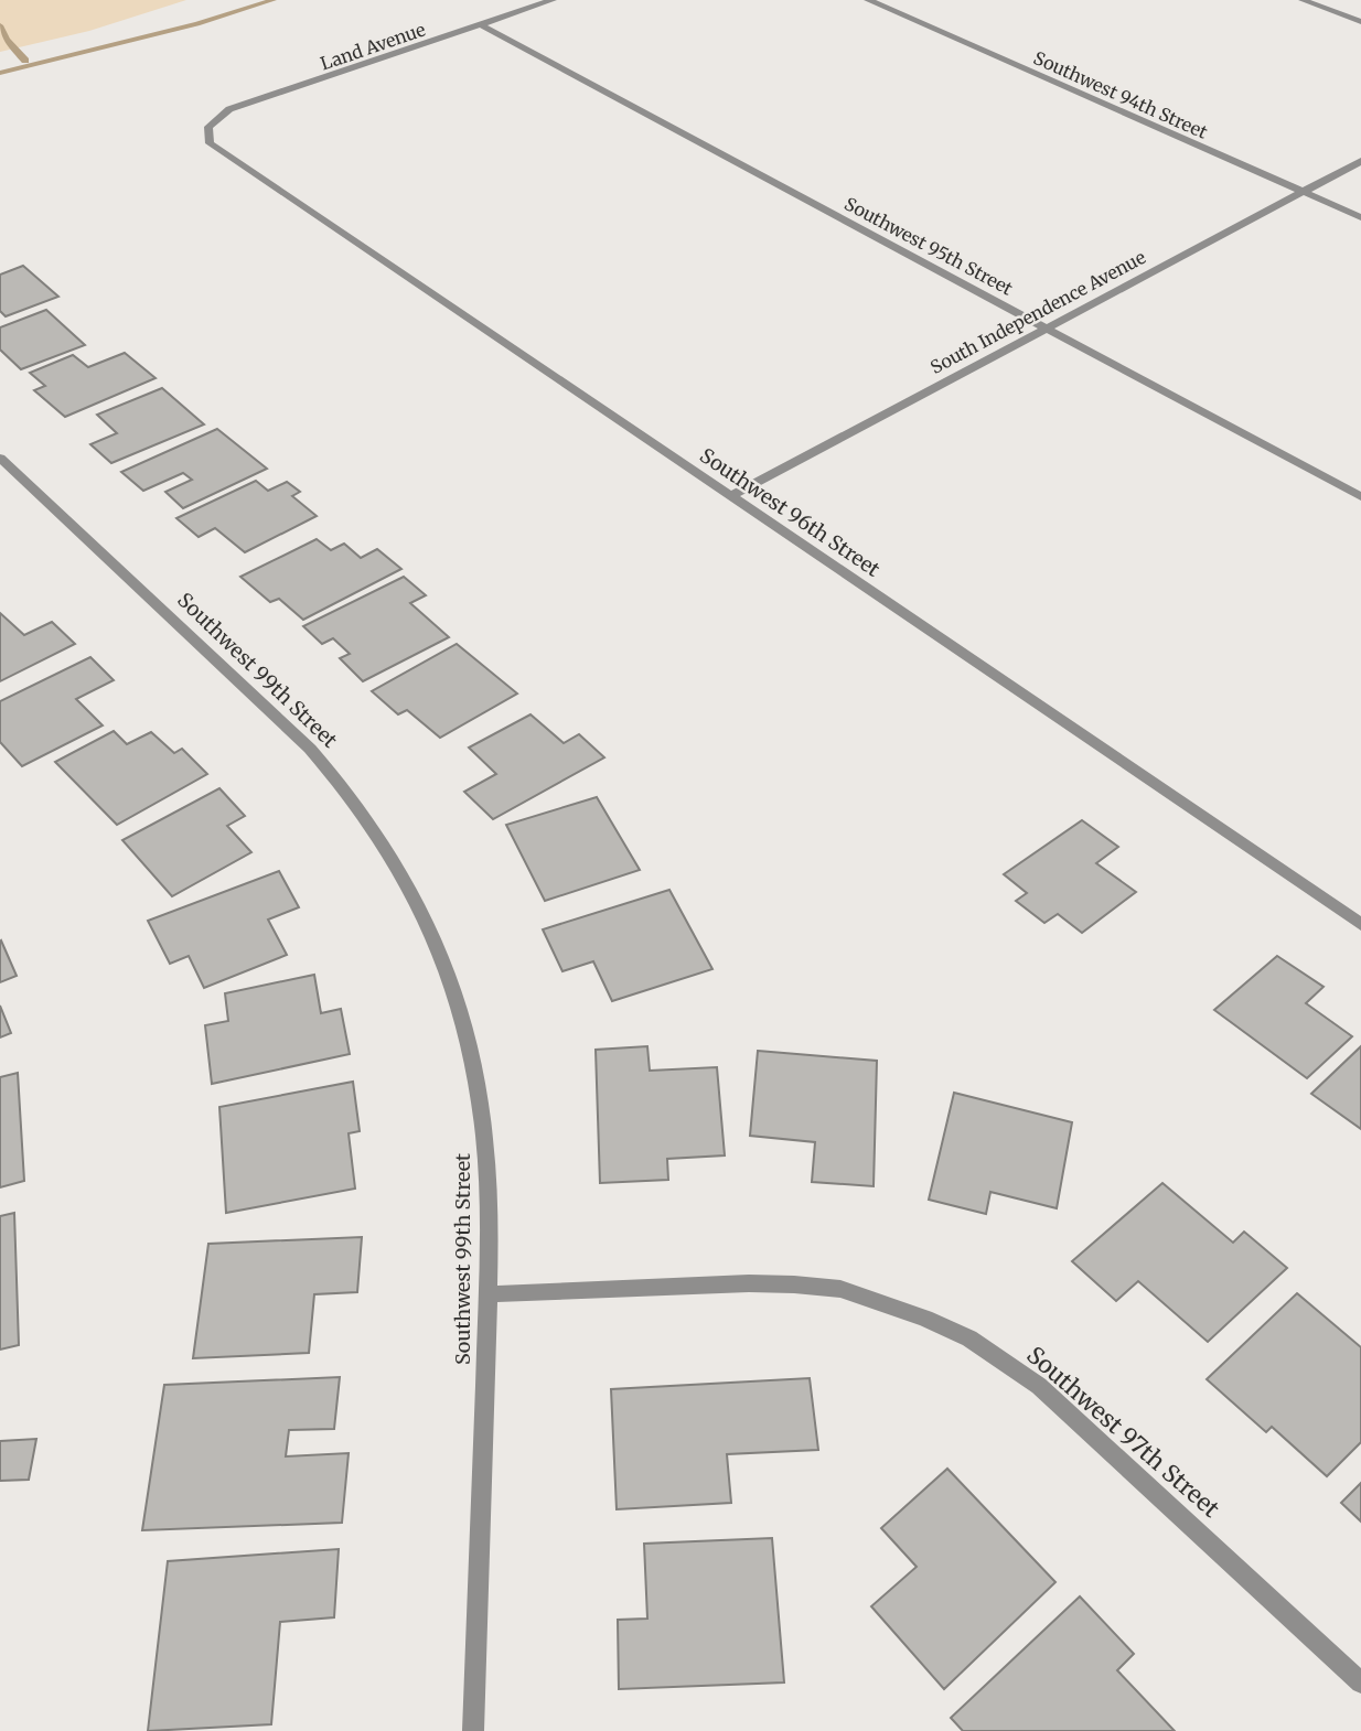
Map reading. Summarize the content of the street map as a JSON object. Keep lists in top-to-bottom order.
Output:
{
  "streets": {
    "street": [
      "Land Avenue",
      "Southwest 94th Street",
      "Southwest 95th Street",
      "South Independence Avenue",
      "Southwest 96th Street",
      "Southwest 99th Street",
      "Southwest 97th Street"
    ]
  },
  "crossings": [
    ["Land Avenue", "Southwest 95th Street"],
    ["Land Avenue", "Southwest 96th Street"],
    ["Southwest 94th Street", "South Independence Avenue"],
    ["Southwest 95th Street", "South Independence Avenue"],
    ["South Independence Avenue", "Southwest 96th Street"],
    ["Southwest 99th Street", "Southwest 97th Street"]
  ]
}
